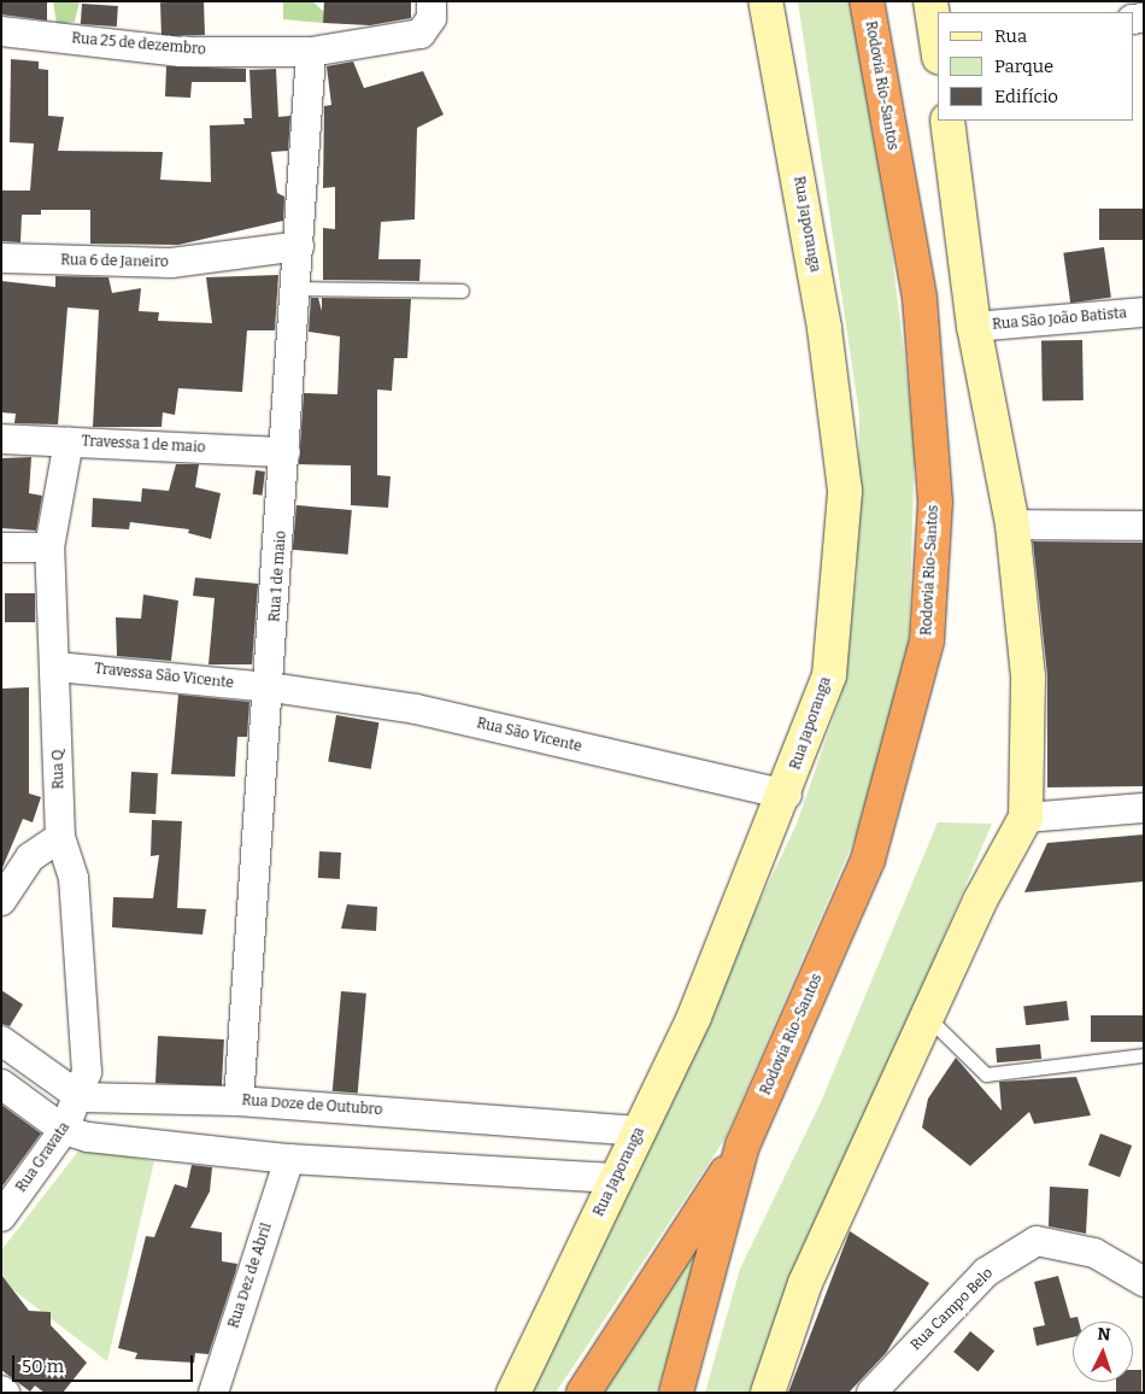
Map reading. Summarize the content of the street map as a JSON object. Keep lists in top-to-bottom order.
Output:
{
  "streets": {
    "highway": ["Rodovia Rio-Santos"],
    "main road": ["Rua Japoranga"],
    "street": [
      "Rua 25 de dezembro",
      "Rua 6 de Janeiro",
      "Rua São João Batista",
      "Travessa 1 de maio",
      "Rua 1 de maio",
      "Travessa São Vicente",
      "Rua São Vicente",
      "Rua Q",
      "Rua Doze de Outubro",
      "Rua Gravata",
      "Rua Dez de Abril",
      "Rua Campo Belo"
    ]
  },
  "crossings": [
    ["Rua 25 de dezembro", "Rua 1 de maio"],
    ["Rua Japoranga", "Rua São Vicente"],
    ["Rua Japoranga", "Rua Doze de Outubro"],
    ["Rua 6 de Janeiro", "Rua 1 de maio"],
    ["Travessa 1 de maio", "Rua 1 de maio"],
    ["Travessa 1 de maio", "Rua Q"],
    ["Rua 1 de maio", "Travessa São Vicente"],
    ["Rua 1 de maio", "Rua São Vicente"],
    ["Rua 1 de maio", "Rua Doze de Outubro"],
    ["Travessa São Vicente", "Rua São Vicente"],
    ["Travessa São Vicente", "Rua Q"],
    ["Rua Q", "Rua Doze de Outubro"],
    ["Rua Q", "Rua Gravata"],
    ["Rua Doze de Outubro", "Rua Gravata"]
  ],
  "legend": ["Rua", "Parque", "Edifício"],
  "scale_bar": "50 m",
  "north": "top"
}
